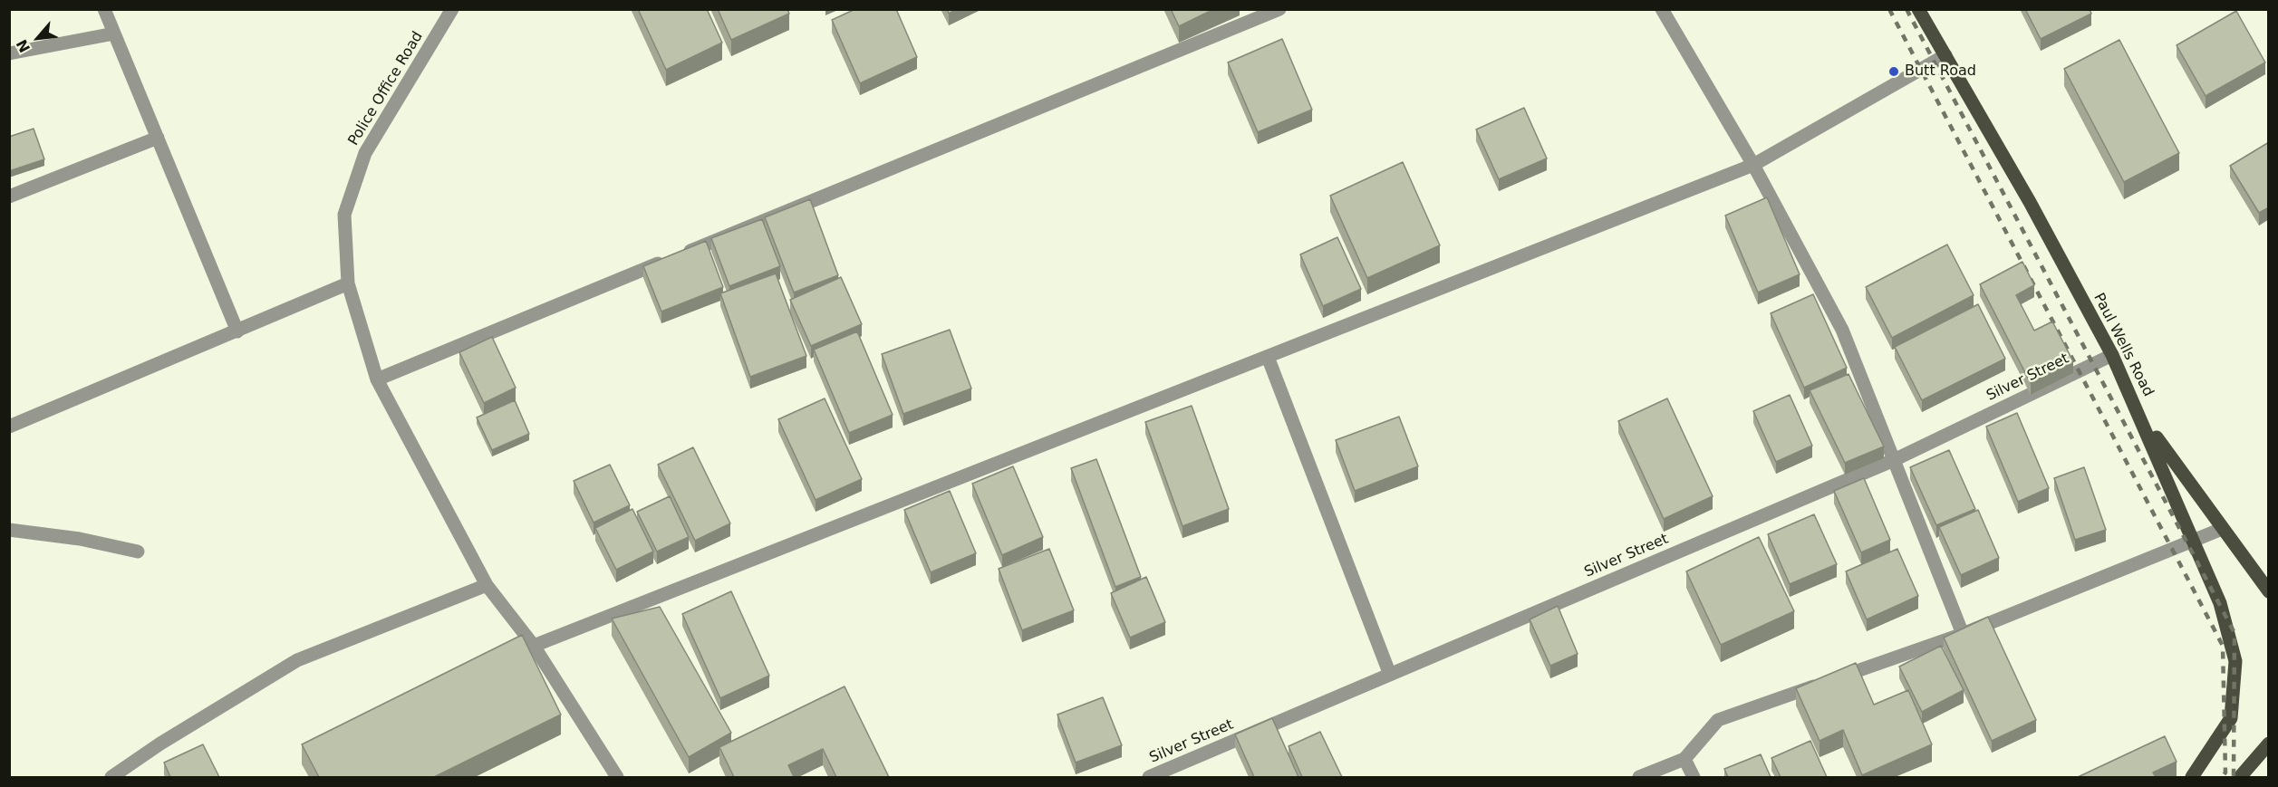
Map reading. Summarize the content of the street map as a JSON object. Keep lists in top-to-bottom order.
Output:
{
  "streets": {
    "main road": ["Paul Wells Road"],
    "street": ["Police Office Road", "Silver Street"]
  },
  "crossings": [
    ["Paul Wells Road", "Silver Street"]
  ],
  "places": ["Butt Road"],
  "north": "bottom left"
}
